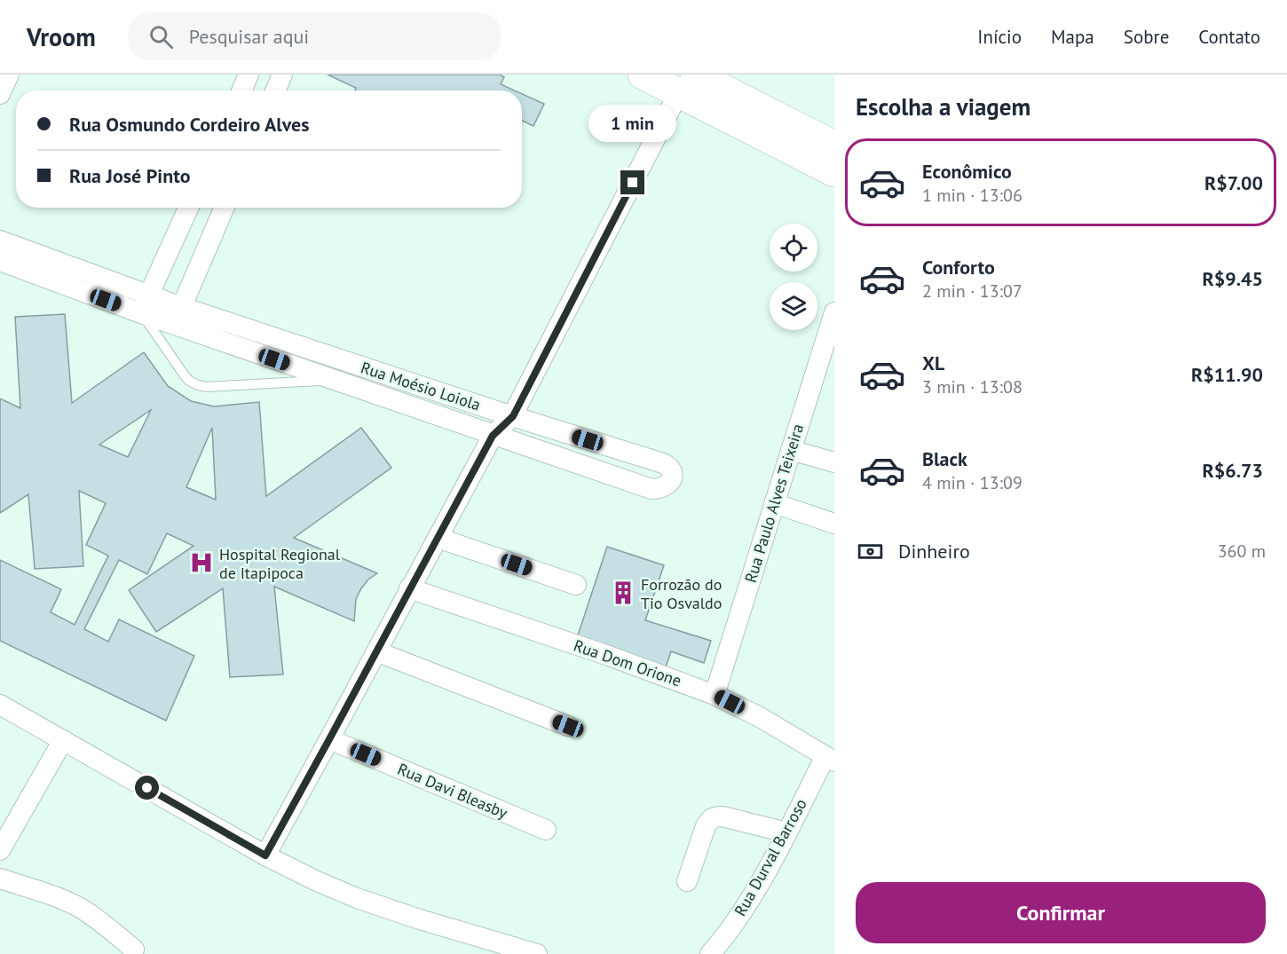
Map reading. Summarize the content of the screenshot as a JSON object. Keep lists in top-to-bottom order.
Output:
{
  "streets": {
    "street": [
      "Rua Moésio Loiola",
      "Rua Paulo Alves Teixeira",
      "Rua Dom Orione",
      "Rua Davi Bleasby",
      "Rua Durval Barroso"
    ]
  },
  "crossings": [
    ["Rua Paulo Alves Teixeira", "Rua Dom Orione"],
    ["Rua Dom Orione", "Rua Durval Barroso"]
  ],
  "places": {
    "hospital": ["Hospital Regional de Itapipoca"],
    "building": ["Forrozão do Tio Osvaldo"]
  },
  "page": {
    "header": "Vroom",
    "search": "Pesquisar aqui",
    "nav": [
      "Início",
      "Mapa",
      "Sobre",
      "Contato"
    ],
    "heading": "Escolha a viagem",
    "banner": ["Rua Osmundo Cordeiro Alves", "Rua José Pinto"],
    "bubble": "1 min",
    "list": [
      {
        "name": "Econômico",
        "note": "1 min · 13:06",
        "value": "R$7.00"
      },
      {
        "name": "Conforto",
        "note": "2 min · 13:07",
        "value": "R$9.45"
      },
      {
        "name": "XL",
        "note": "3 min · 13:08",
        "value": "R$11.90"
      },
      {
        "name": "Black",
        "note": "4 min · 13:09",
        "value": "R$6.73"
      }
    ],
    "pay": ["Dinheiro", "360 m"],
    "buttons": "Confirmar"
  }
}
